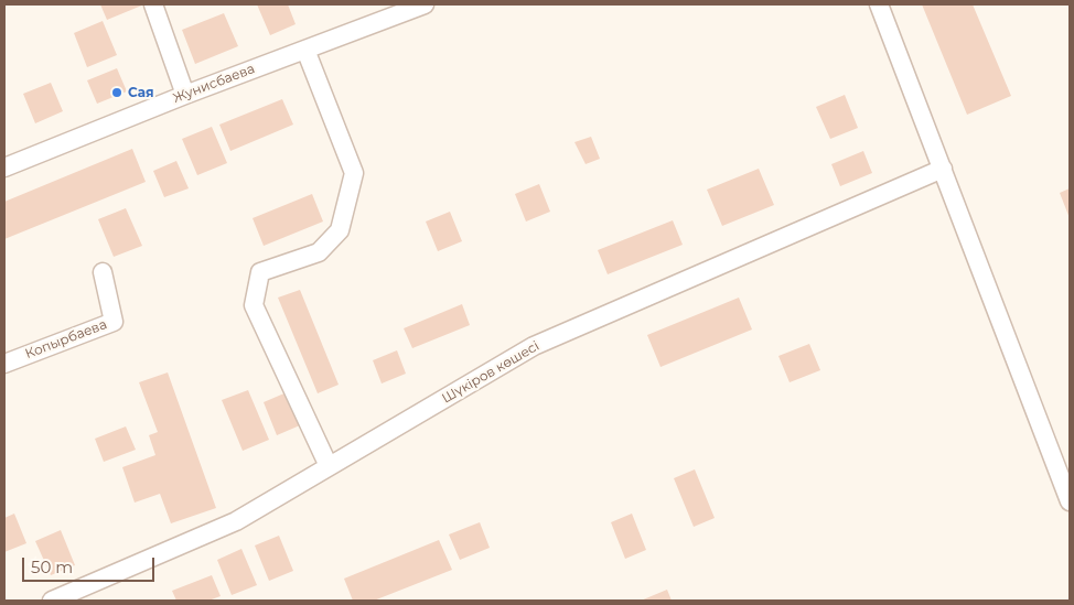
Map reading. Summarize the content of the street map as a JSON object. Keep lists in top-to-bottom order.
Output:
{
  "streets": {
    "street": ["Жунисбаева", "Копырбаева", "Шүкіров көшесі"]
  },
  "places": ["Сая"],
  "scale_bar": "50 m"
}
